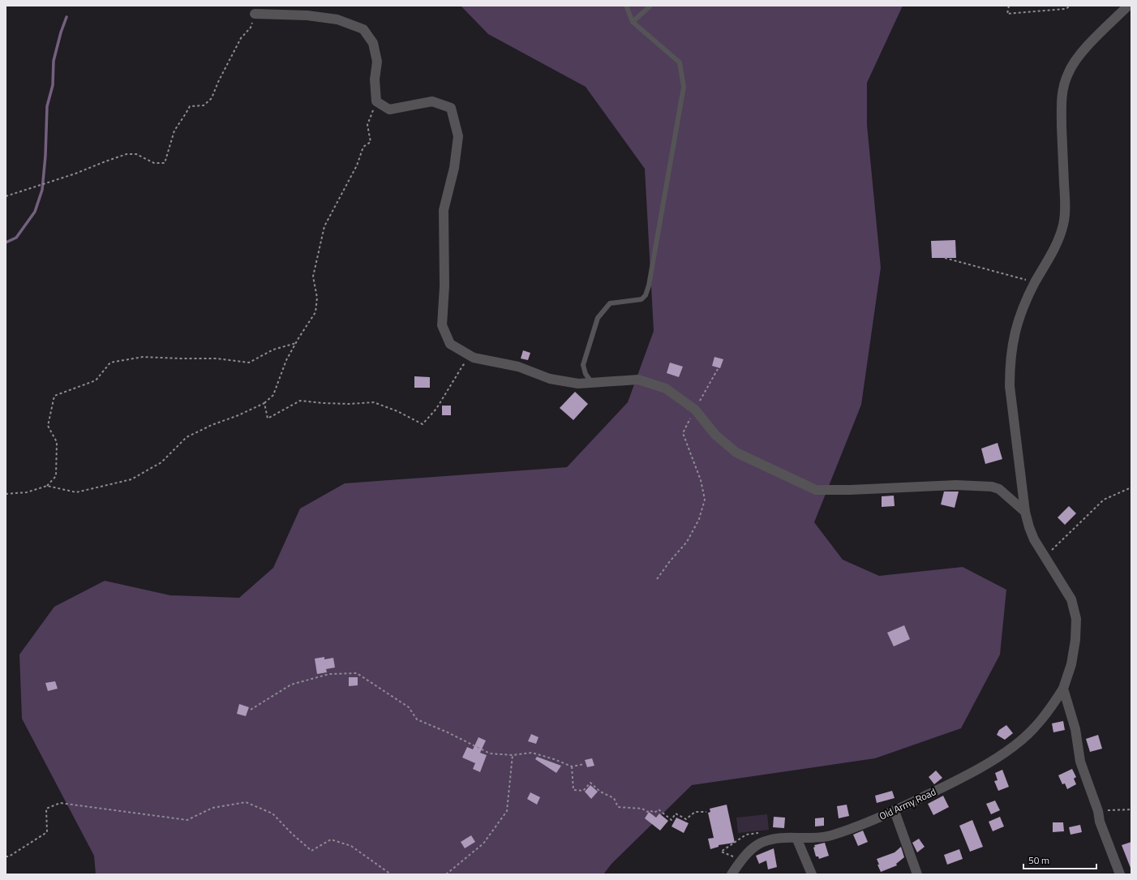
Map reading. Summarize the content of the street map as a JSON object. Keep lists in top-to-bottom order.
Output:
{
  "streets": {
    "street": ["Old Army Road"]
  },
  "scale_bar": "50 m"
}
